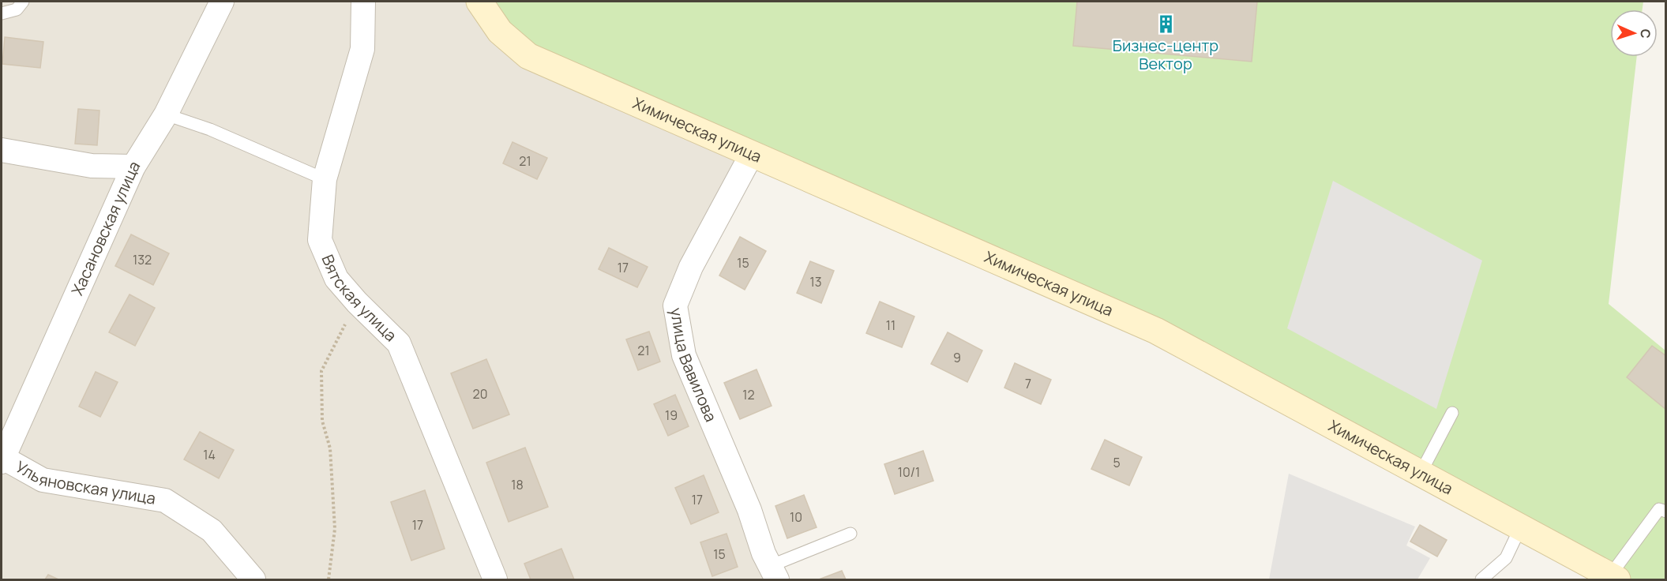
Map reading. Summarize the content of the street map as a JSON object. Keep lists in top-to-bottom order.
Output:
{
  "streets": {
    "street": [
      "Химическая улица",
      "Хасановская улица",
      "Вятская улица",
      "улица Вавилова",
      "Ульяновская улица"
    ]
  },
  "crossings": [
    ["Химическая улица", "улица Вавилова"],
    ["Хасановская улица", "Ульяновская улица"]
  ],
  "places": {
    "building": ["Бизнес-центр Вектор"]
  },
  "house_numbers": [
    "21",
    "132",
    "15",
    "17",
    "13",
    "11",
    "21",
    "9",
    "7",
    "20",
    "12",
    "19",
    "14",
    "5",
    "10/1",
    "18",
    "17",
    "10",
    "17",
    "15"
  ],
  "north": "right"
}
